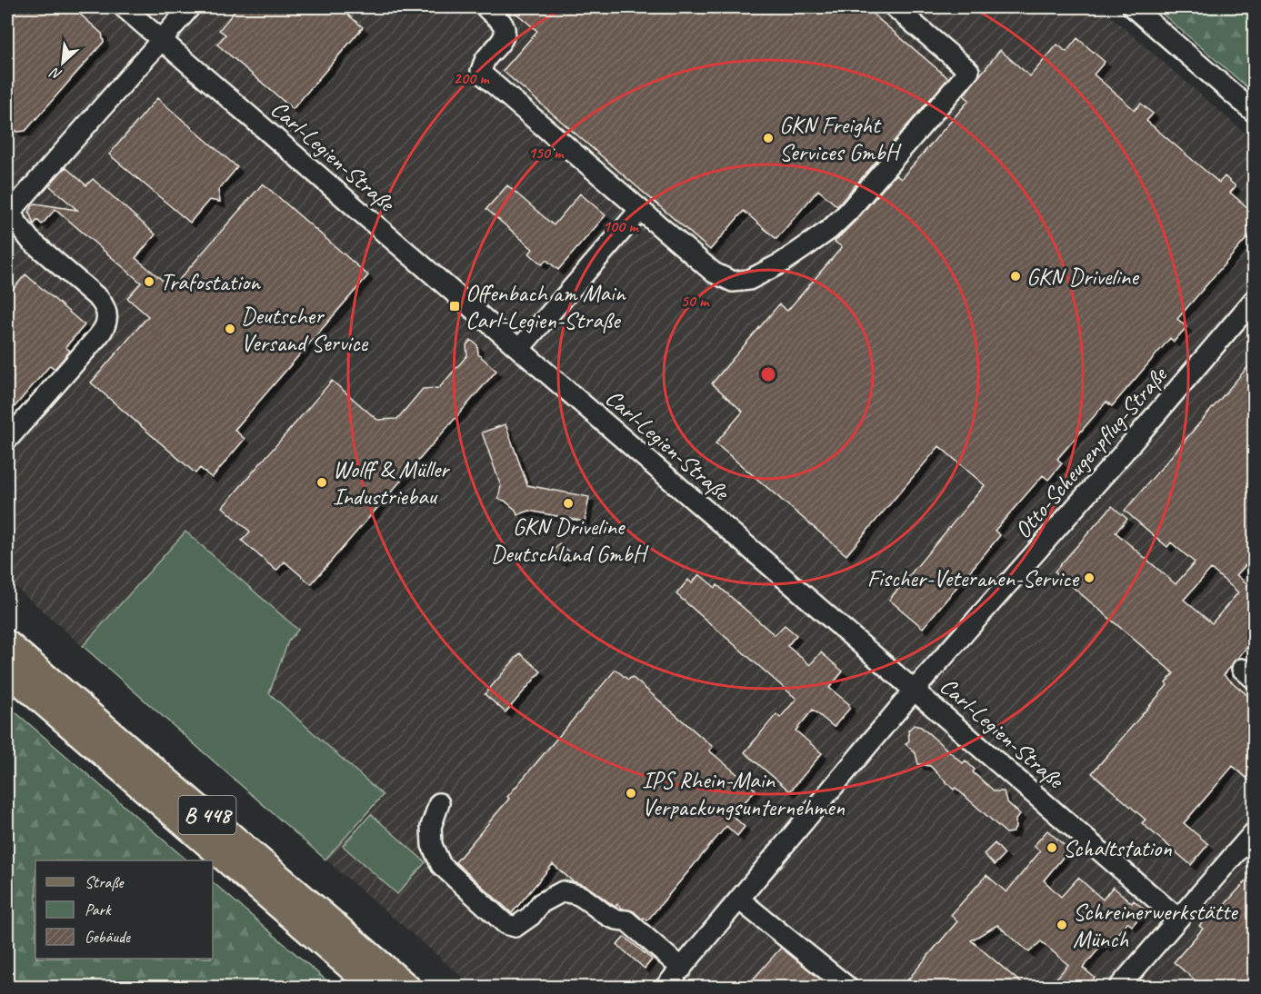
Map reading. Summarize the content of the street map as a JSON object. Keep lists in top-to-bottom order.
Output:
{
  "streets": {
    "main road": ["B 448"],
    "street": ["Carl-Legien-Straße", "Otto-Scheugenpflug-Straße"]
  },
  "crossings": [
    ["Carl-Legien-Straße", "Otto-Scheugenpflug-Straße"]
  ],
  "places": {
    "other": [
      "GKN Freight Services GmbH",
      "GKN Driveline",
      "Trafostation",
      "Deutscher Versand Service",
      "Wolff & Müller Industriebau",
      "GKN Driveline Deutschland GmbH",
      "Fischer-Veteranen-Service",
      "IPS Rhein-Main Verpackungsunternehmen",
      "Schaltstation",
      "Schreinerwerkstätte Münch"
    ],
    "transit": ["Offenbach am Main Carl-Legien-Straße"]
  },
  "legend": ["Straße", "Park", "Gebäude"],
  "north": "bottom left",
  "rings": [
    "200 m",
    "150 m",
    "100 m",
    "50 m"
  ]
}
